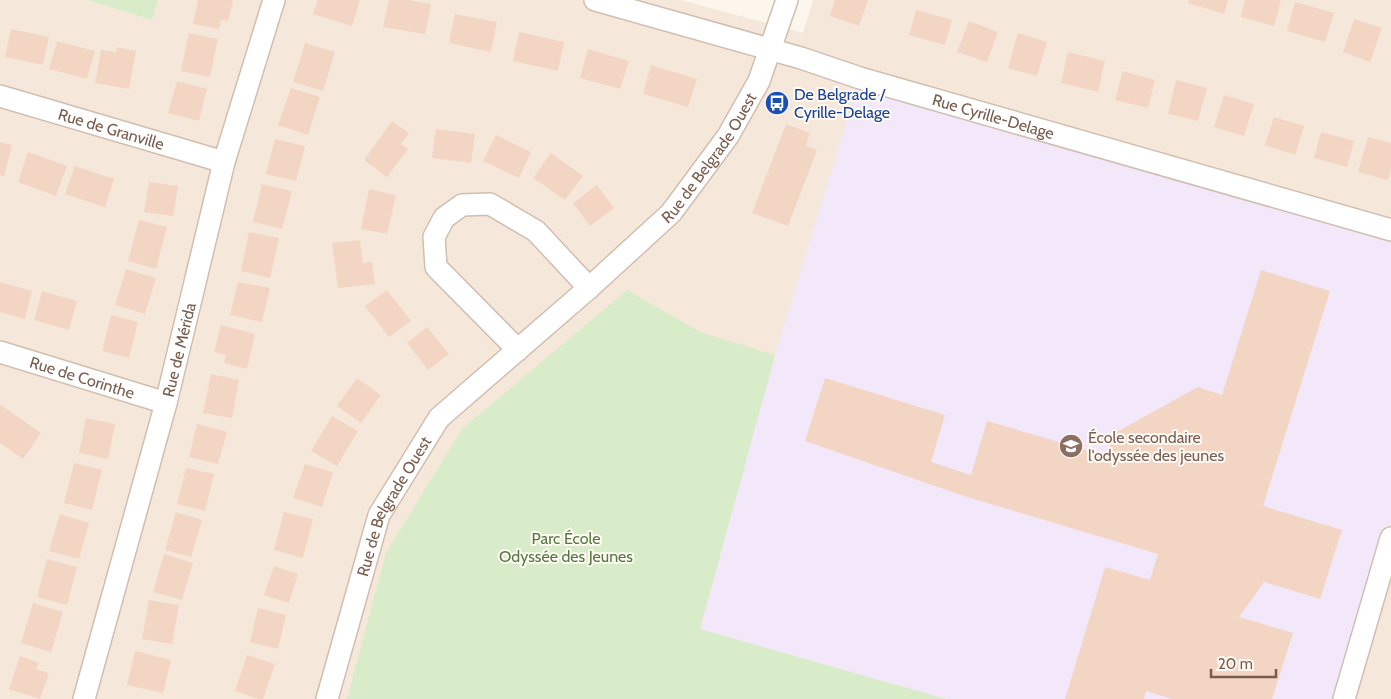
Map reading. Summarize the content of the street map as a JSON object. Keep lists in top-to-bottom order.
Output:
{
  "streets": {
    "street": [
      "Rue Cyrille-Delage",
      "Rue de Granville",
      "Rue de Belgrade Ouest",
      "Rue de Mérida",
      "Rue de Corinthe"
    ]
  },
  "crossings": [
    ["Rue Cyrille-Delage", "Rue de Belgrade Ouest"],
    ["Rue de Granville", "Rue de Mérida"],
    ["Rue de Mérida", "Rue de Corinthe"]
  ],
  "parks": ["Parc École Odyssée des Jeunes"],
  "places": {
    "bus stop": ["De Belgrade / Cyrille-Delage"],
    "school or university": ["École secondaire l'odyssée des jeunes"]
  },
  "scale_bar": "20 m"
}
